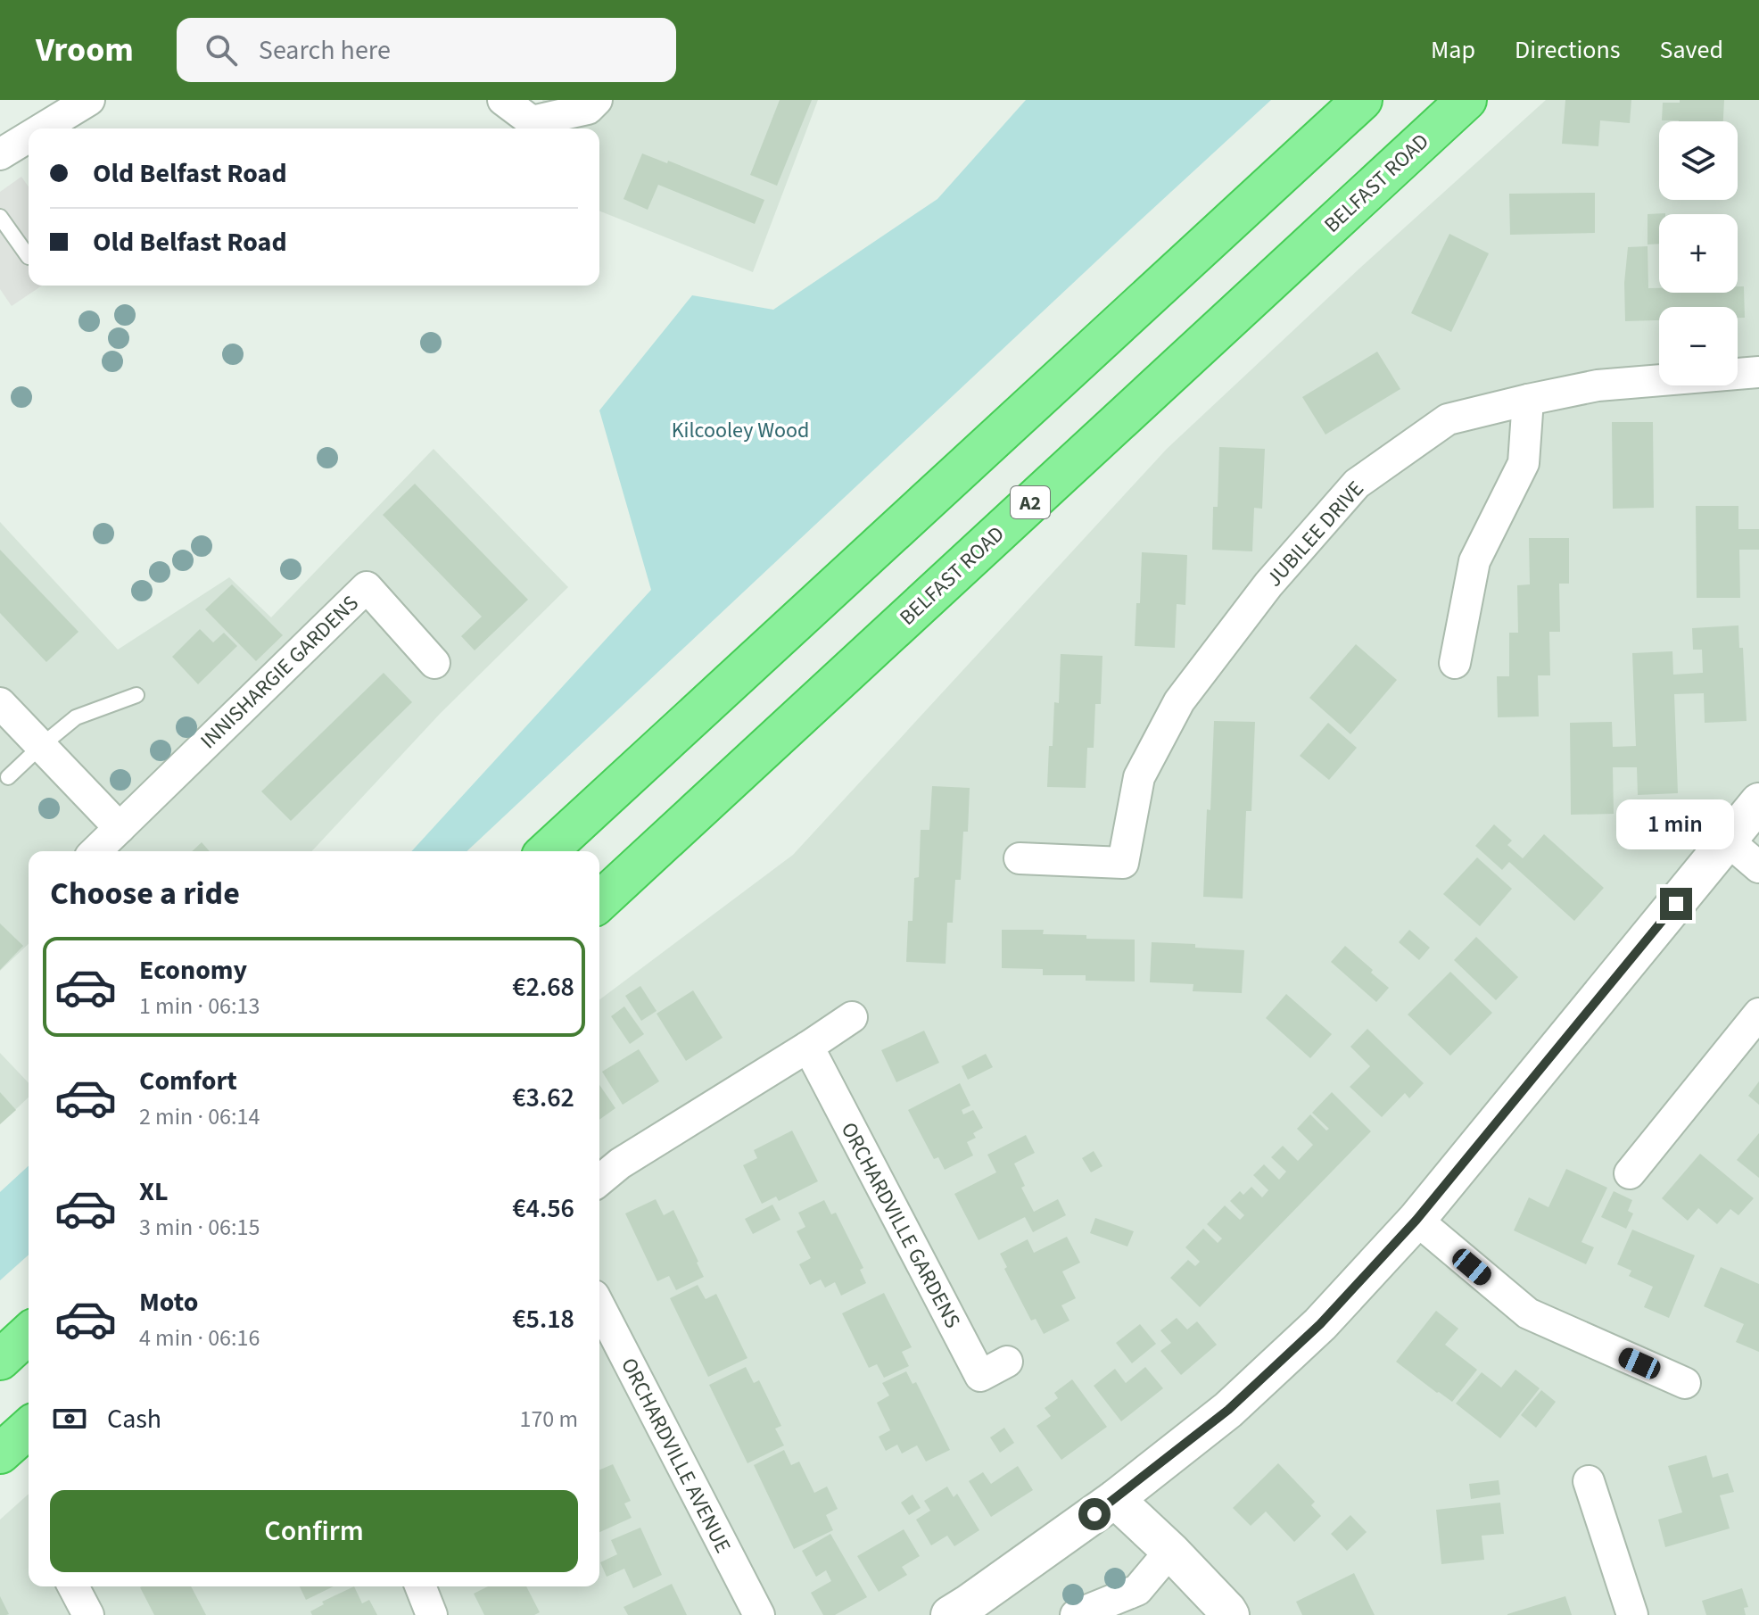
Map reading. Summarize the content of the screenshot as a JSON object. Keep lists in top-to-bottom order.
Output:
{
  "streets": {
    "highway": ["BELFAST ROAD", "A2"],
    "street": [
      "JUBILEE DRIVE",
      "INNISHARGIE GARDENS",
      "ORCHARDVILLE GARDENS",
      "ORCHARDVILLE AVENUE"
    ]
  },
  "parks": ["Kilcooley Wood"],
  "page": {
    "header": "Vroom",
    "search": "Search here",
    "nav": ["Map", "Directions", "Saved"],
    "map_buttons": ["+", "−"],
    "banner": ["Old Belfast Road", "Old Belfast Road"],
    "bubble": "1 min",
    "heading": "Choose a ride",
    "list": [
      {
        "name": "Economy",
        "note": "1 min · 06:13",
        "value": "€2.68"
      },
      {
        "name": "Comfort",
        "note": "2 min · 06:14",
        "value": "€3.62"
      },
      {
        "name": "XL",
        "note": "3 min · 06:15",
        "value": "€4.56"
      },
      {
        "name": "Moto",
        "note": "4 min · 06:16",
        "value": "€5.18"
      }
    ],
    "pay": ["Cash", "170 m"],
    "buttons": "Confirm"
  }
}
